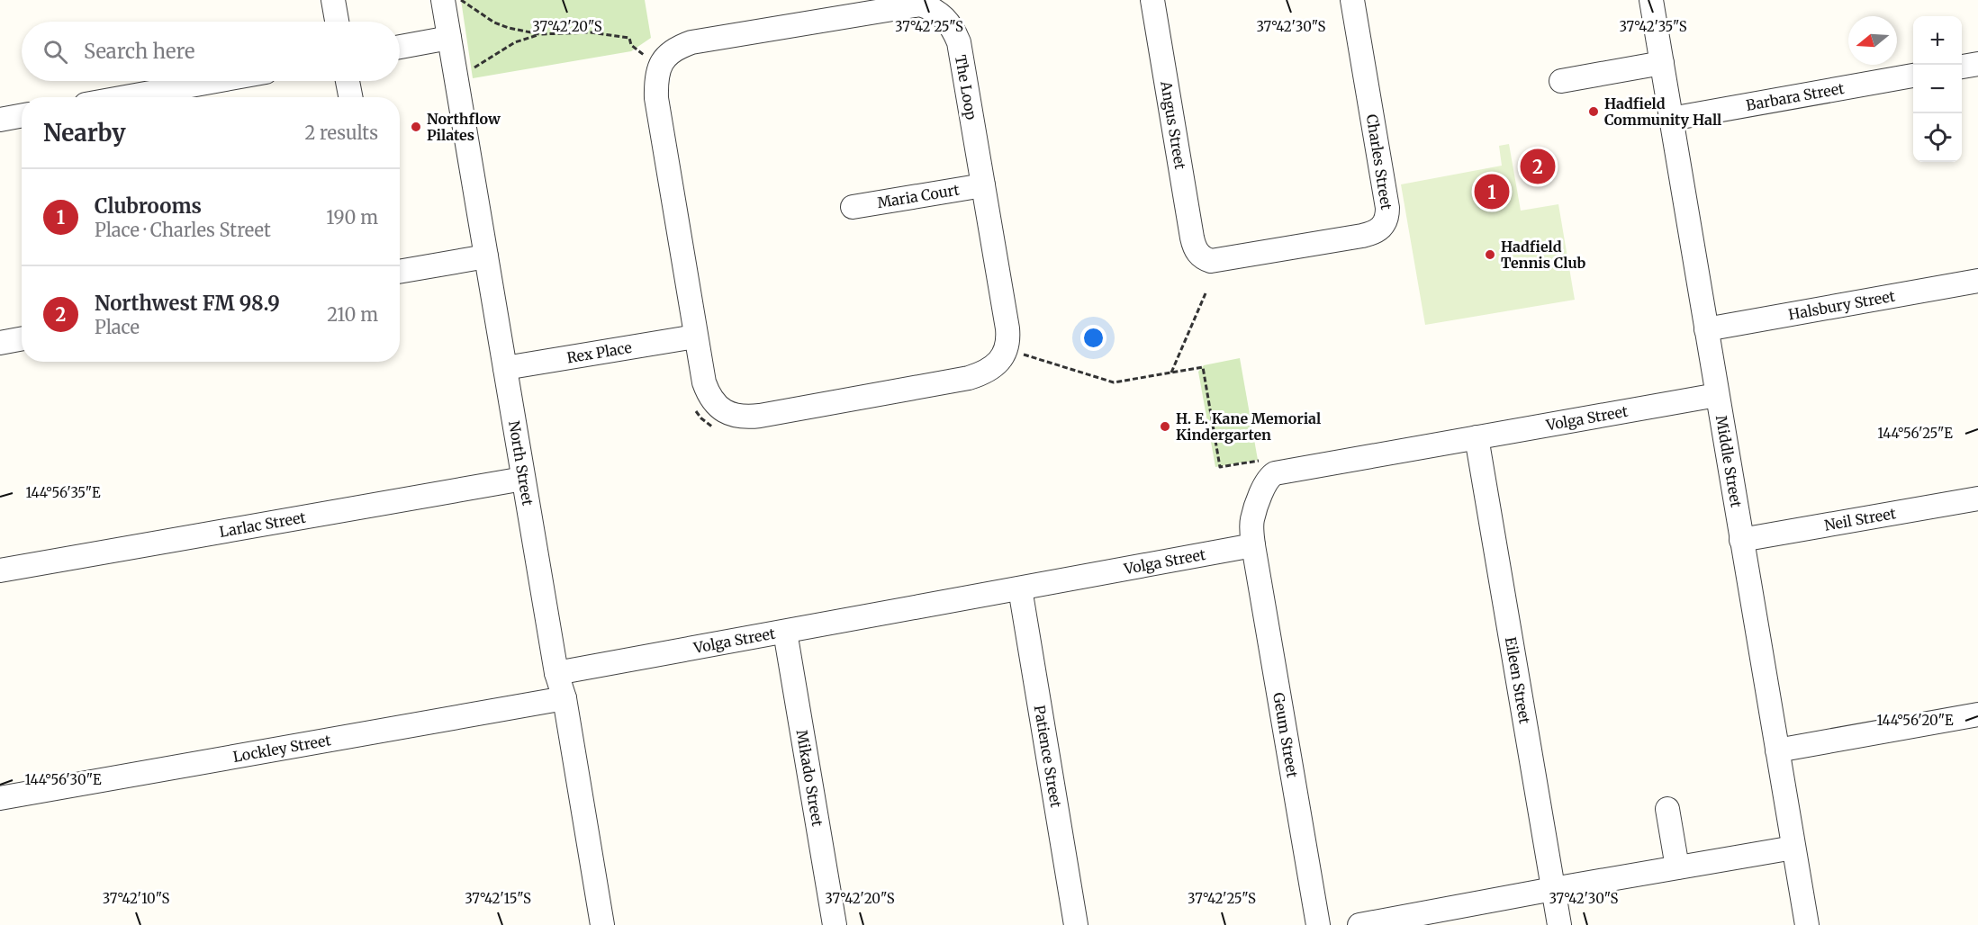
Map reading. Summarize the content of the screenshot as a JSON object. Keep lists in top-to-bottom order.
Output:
{
  "streets": {
    "street": [
      "The Loop",
      "Barbara Street",
      "Angus Street",
      "Charles Street",
      "Maria Court",
      "Halsbury Street",
      "Rex Place",
      "Volga Street",
      "North Street",
      "Middle Street",
      "Neil Street",
      "Larlac Street",
      "Eileen Street",
      "Geum Street",
      "Lockley Street",
      "Patience Street",
      "Mikado Street"
    ]
  },
  "crossings": [
    ["The Loop", "Maria Court"],
    ["The Loop", "Rex Place"],
    ["Barbara Street", "Middle Street"],
    ["Angus Street", "Charles Street"],
    ["Halsbury Street", "Middle Street"],
    ["Rex Place", "North Street"],
    ["Volga Street", "North Street"],
    ["Volga Street", "Middle Street"],
    ["Volga Street", "Eileen Street"],
    ["Volga Street", "Geum Street"],
    ["Volga Street", "Patience Street"],
    ["Volga Street", "Mikado Street"],
    ["North Street", "Larlac Street"],
    ["North Street", "Lockley Street"],
    ["Middle Street", "Neil Street"]
  ],
  "places": [
    "Hadfield Community Hall",
    "Northflow Pilates",
    "Hadfield Tennis Club",
    "H. E. Kane Memorial Kindergarten"
  ],
  "north": "left",
  "page": {
    "map_buttons": ["+", "−"],
    "search": "Search here",
    "heading": ["Nearby", "2 results"],
    "pins": ["2", "1"],
    "list": [
      {
        "mark": "1",
        "name": "Clubrooms",
        "note": "Place · Charles Street",
        "value": "190 m"
      },
      {
        "mark": "2",
        "name": "Northwest FM 98.9",
        "note": "Place",
        "value": "210 m"
      }
    ]
  },
  "coordinates": [
    "37°42'20\"S",
    "37°42'25\"S",
    "37°42'30\"S",
    "37°42'35\"S",
    "144°56'25\"E",
    "144°56'35\"E",
    "144°56'20\"E",
    "144°56'30\"E",
    "37°42'10\"S",
    "37°42'15\"S"
  ]
}
